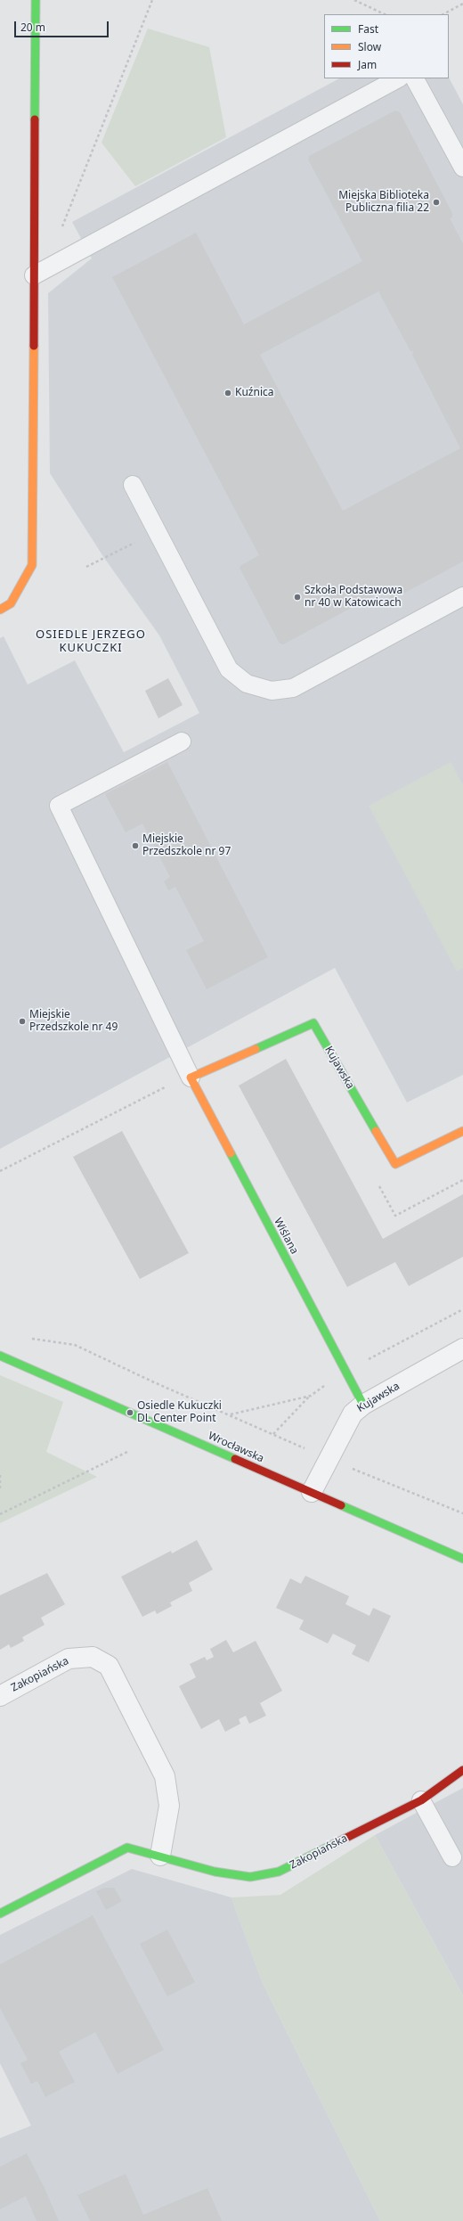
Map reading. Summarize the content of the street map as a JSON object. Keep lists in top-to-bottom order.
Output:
{
  "streets": {
    "street": [
      "Kujawska",
      "Wiślana",
      "Wrocławska",
      "Zakopiańska"
    ]
  },
  "crossings": [
    ["Kujawska", "Wiślana"],
    ["Kujawska", "Wrocławska"]
  ],
  "districts": ["OSIEDLE JERZEGO KUKUCZKI"],
  "places": [
    "Miejska Biblioteka Publiczna filia 22",
    "Kuźnica",
    "Szkoła Podstawowa nr 40 w Katowicach",
    "Miejskie Przedszkole nr 97",
    "Miejskie Przedszkole nr 49",
    "Osiedle Kukuczki DL Center Point"
  ],
  "legend": ["Fast", "Slow", "Jam"],
  "scale_bar": "20 m"
}
